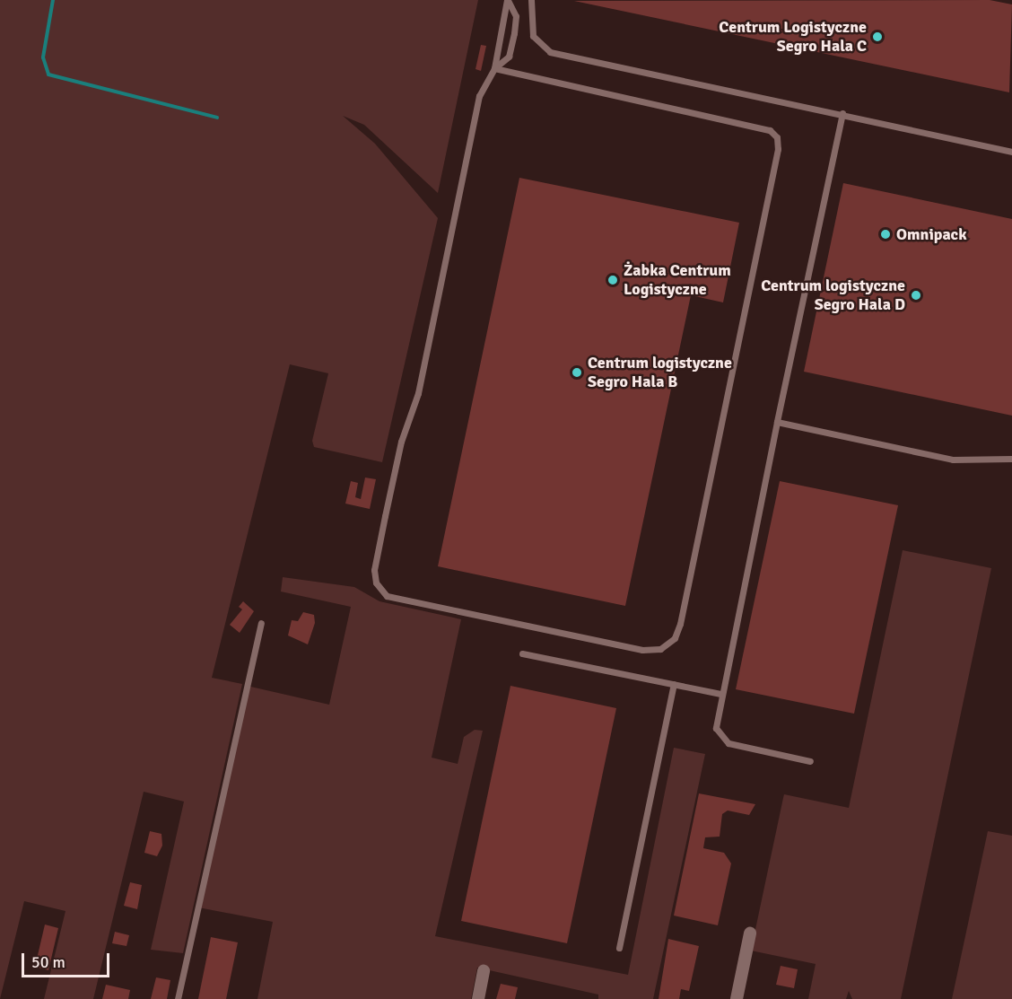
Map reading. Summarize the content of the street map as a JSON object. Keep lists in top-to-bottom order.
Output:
{
  "places": [
    "Centrum Logistyczne Segro Hala C",
    "Omnipack",
    "Żabka Centrum Logistyczne",
    "Centrum logistyczne Segro Hala D",
    "Centrum logistyczne Segro Hala B"
  ],
  "scale_bar": "50 m"
}
